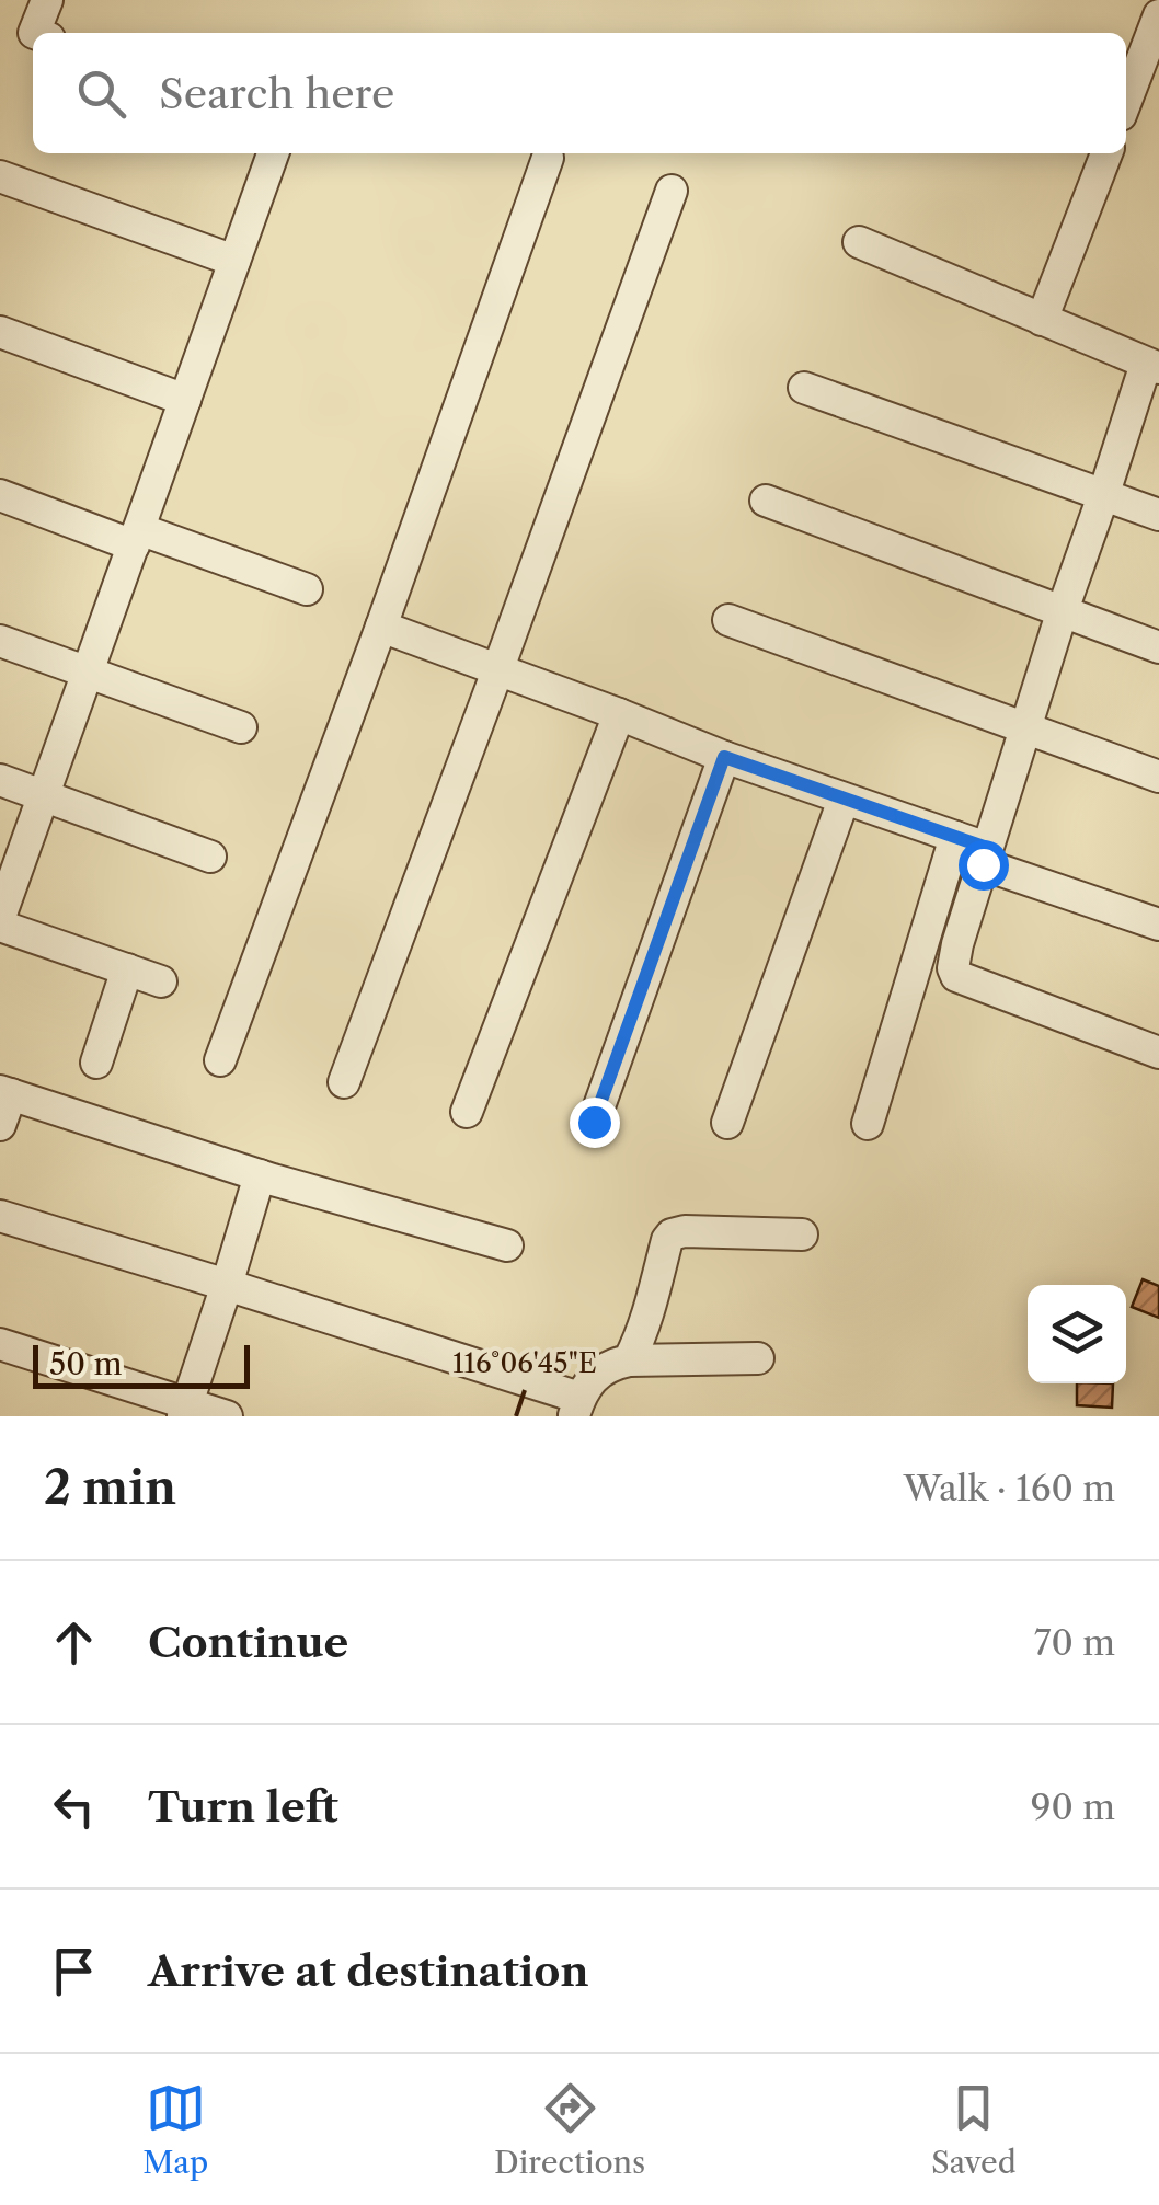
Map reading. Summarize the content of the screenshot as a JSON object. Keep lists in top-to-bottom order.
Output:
{
  "scale_bar": "50 m",
  "page": {
    "search": "Search here",
    "scale": "50 m",
    "heading": ["2 min", "Walk · 160 m"],
    "list": [
      ["Continue", "70 m"],
      ["Turn left", "90 m"],
      "Arrive at destination"
    ],
    "nav": ["Map", "Directions", "Saved"]
  },
  "coordinates": ["116°06'45\"E"]
}
